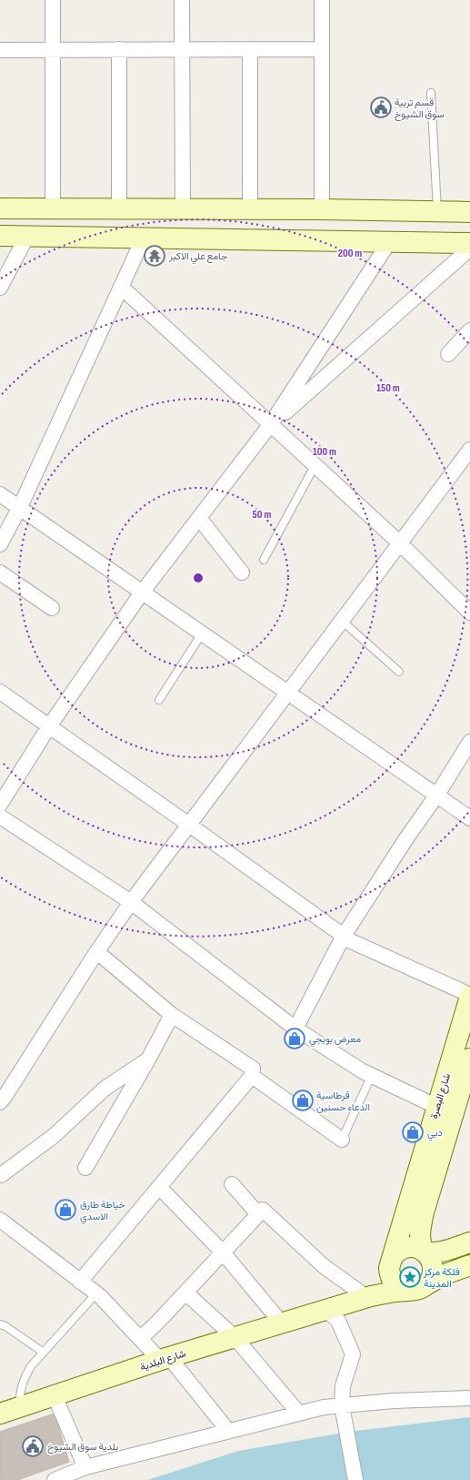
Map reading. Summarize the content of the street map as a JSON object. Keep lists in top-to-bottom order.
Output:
{
  "streets": {
    "main road": ["شارع البصرة", "شارع البلدية"]
  },
  "crossings": [
    ["شارع البصرة", "شارع البلدية"]
  ],
  "places": {
    "public building": ["قسم تربية سوق الشيوخ", "بلدية سوق الشيوخ"],
    "temple": ["جامع علي الاكبر"],
    "shop": [
      "معرض بوبجي",
      "قرطاسية الدعاء حسنين",
      "دبي",
      "خياطة طارق الاسدي"
    ],
    "place": ["فلكة مركز المدينة"]
  },
  "rings": [
    "200 m",
    "150 m",
    "100 m",
    "50 m"
  ]
}
